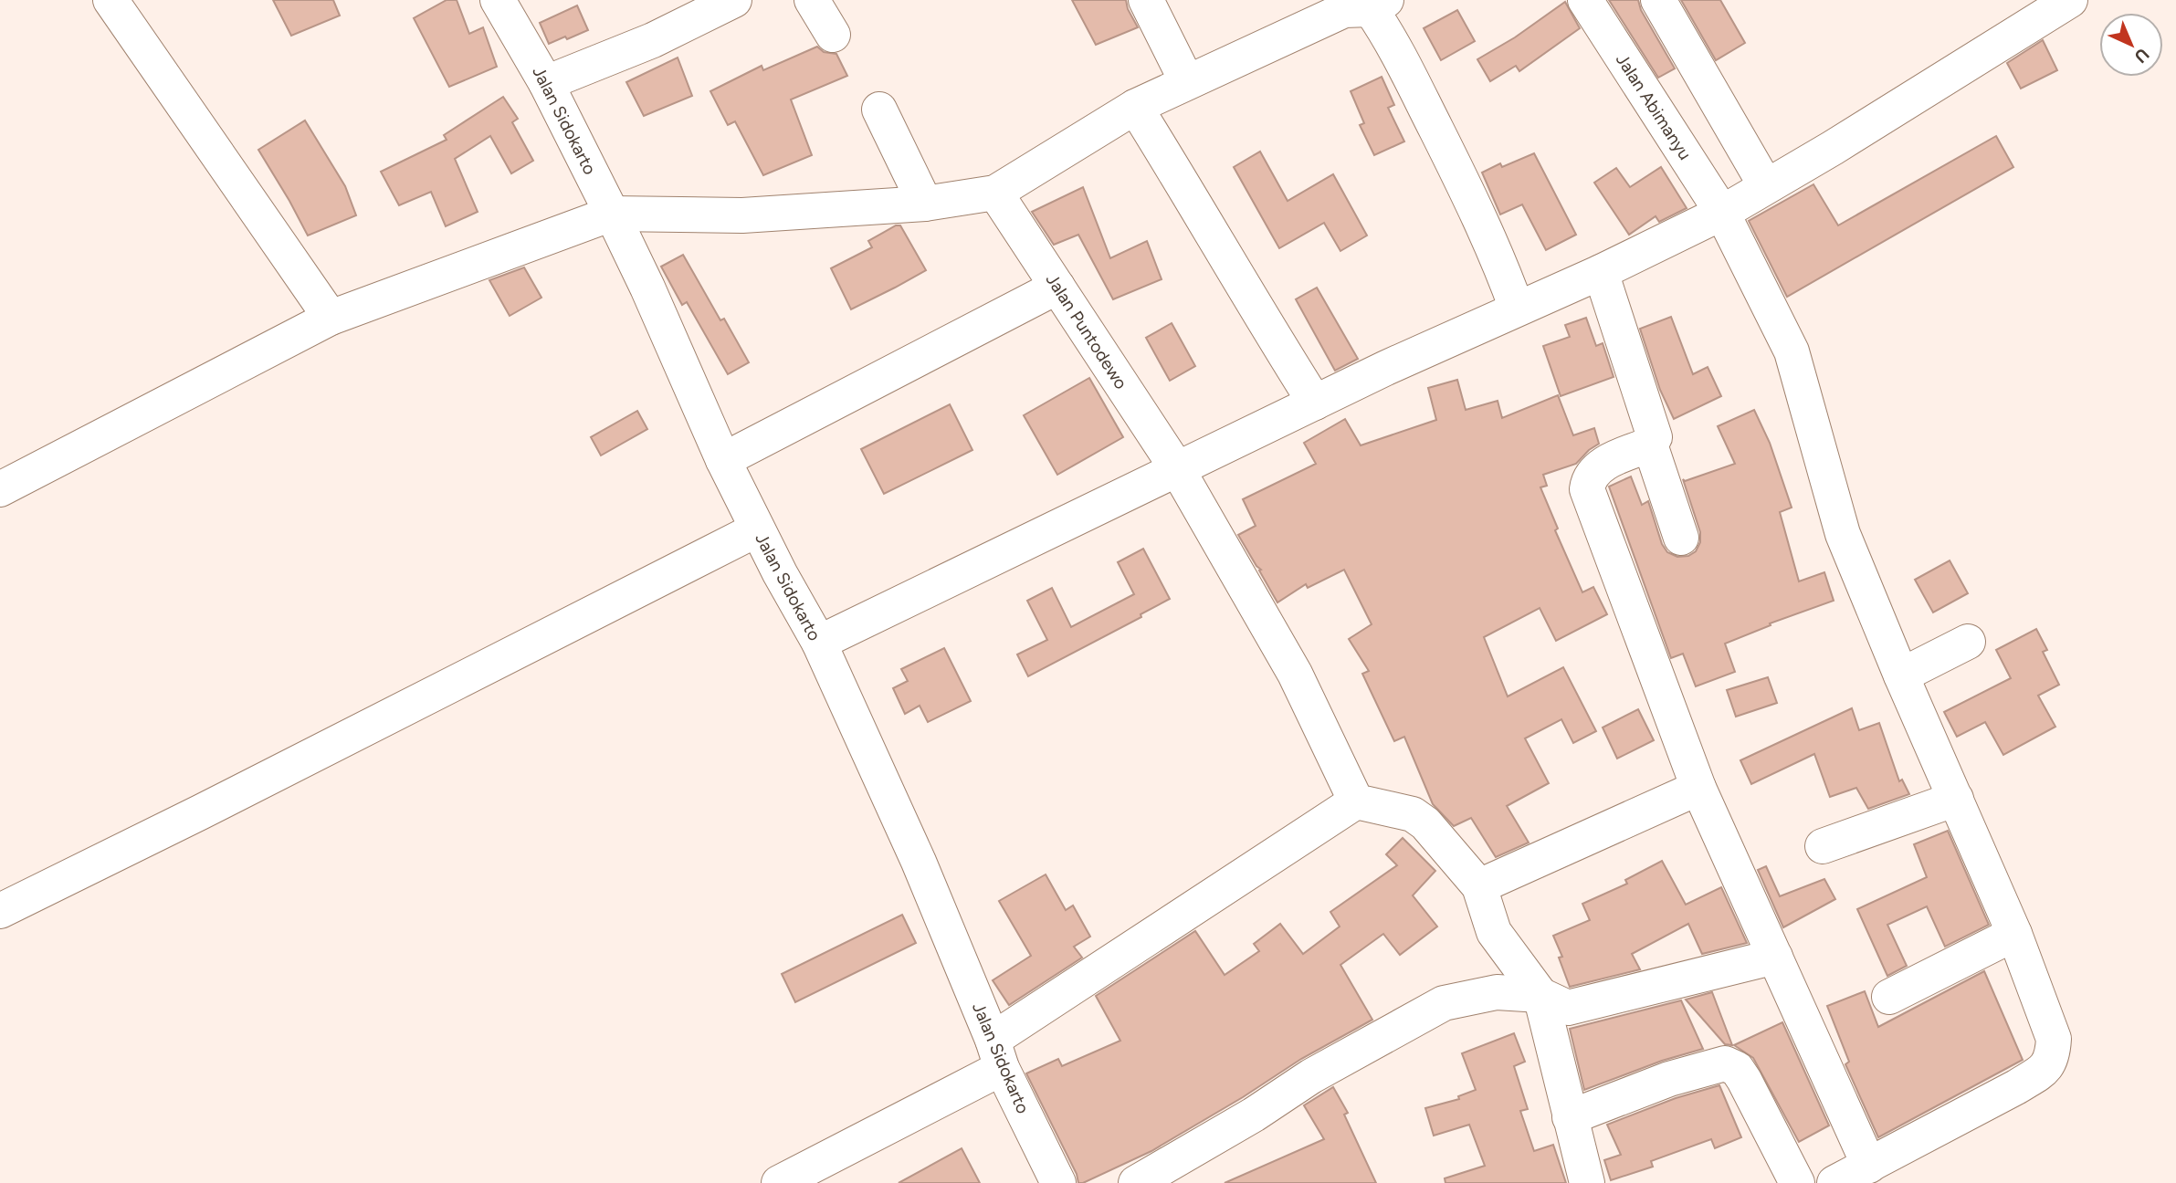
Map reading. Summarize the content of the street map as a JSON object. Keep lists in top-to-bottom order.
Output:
{
  "streets": {
    "street": ["Jalan Abimanyu", "Jalan Sidokarto", "Jalan Puntodewo"]
  },
  "north": "bottom right"
}
